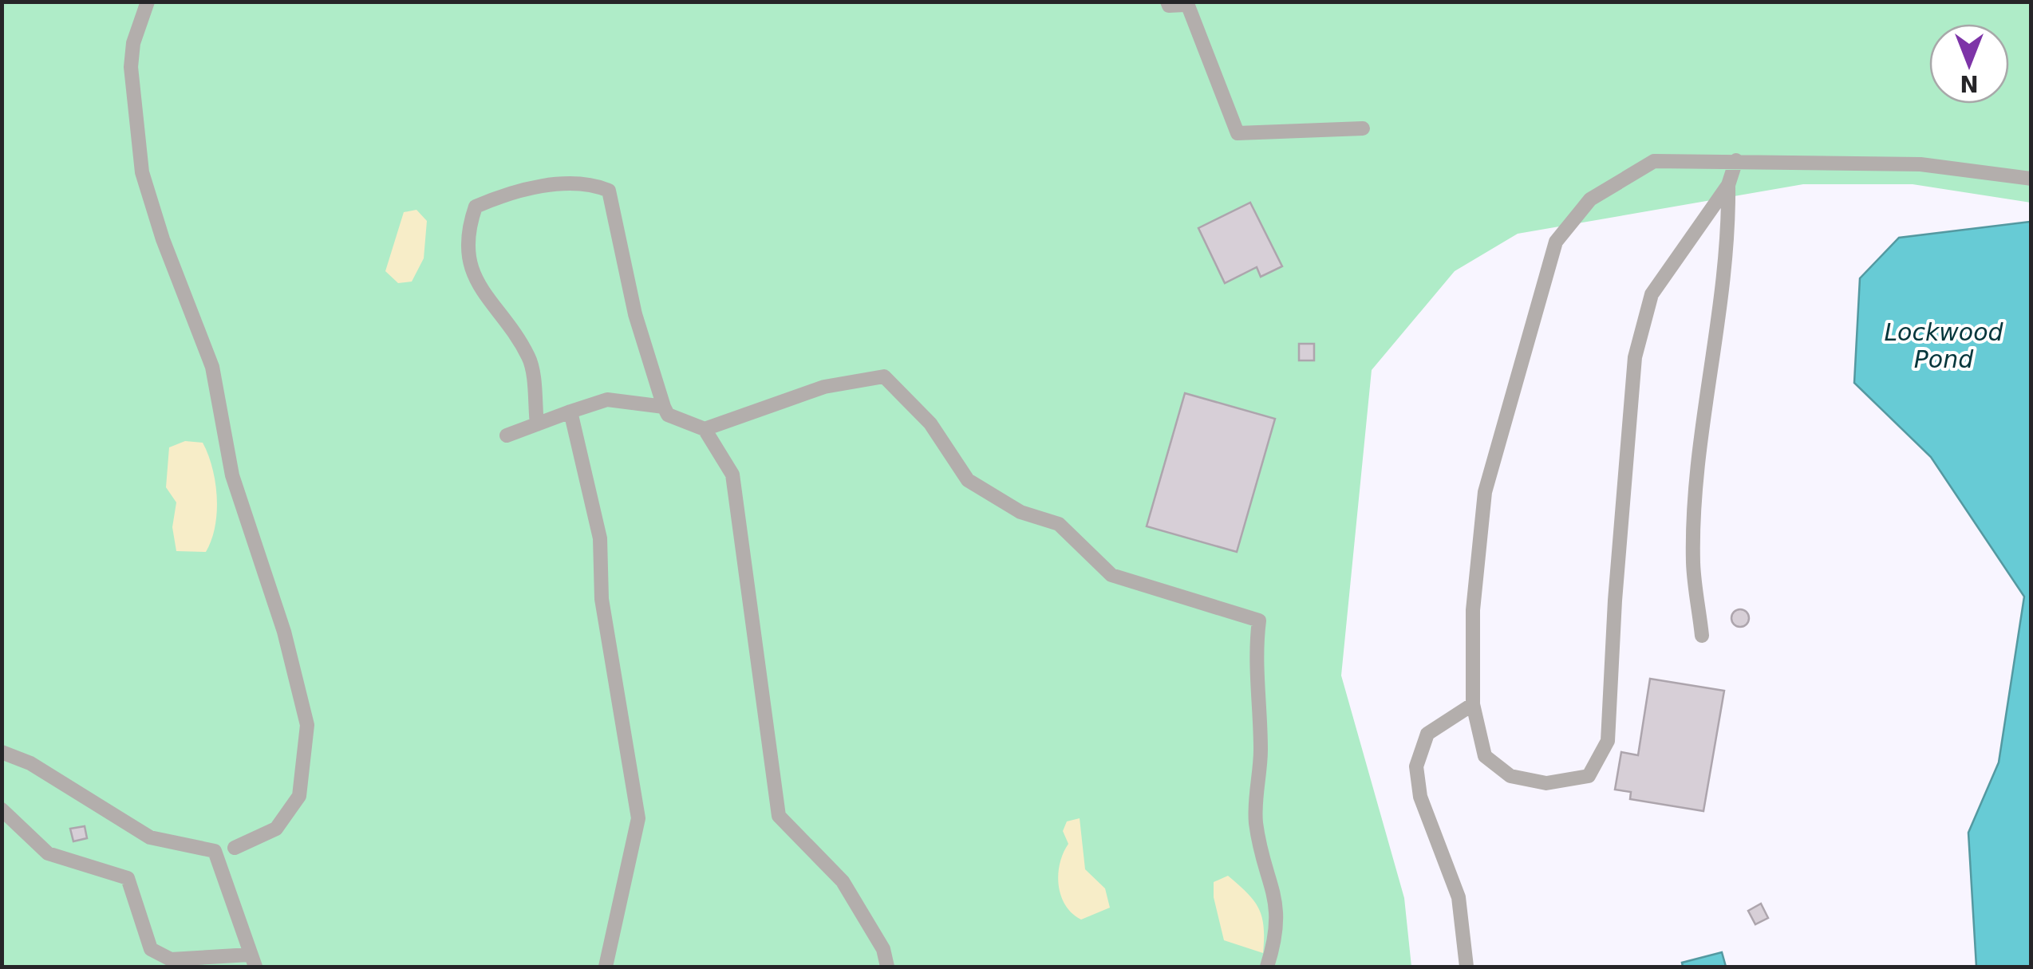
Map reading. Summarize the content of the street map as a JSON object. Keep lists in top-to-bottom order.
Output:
{
  "water": ["Lockwood Pond"],
  "north": "bottom"
}
